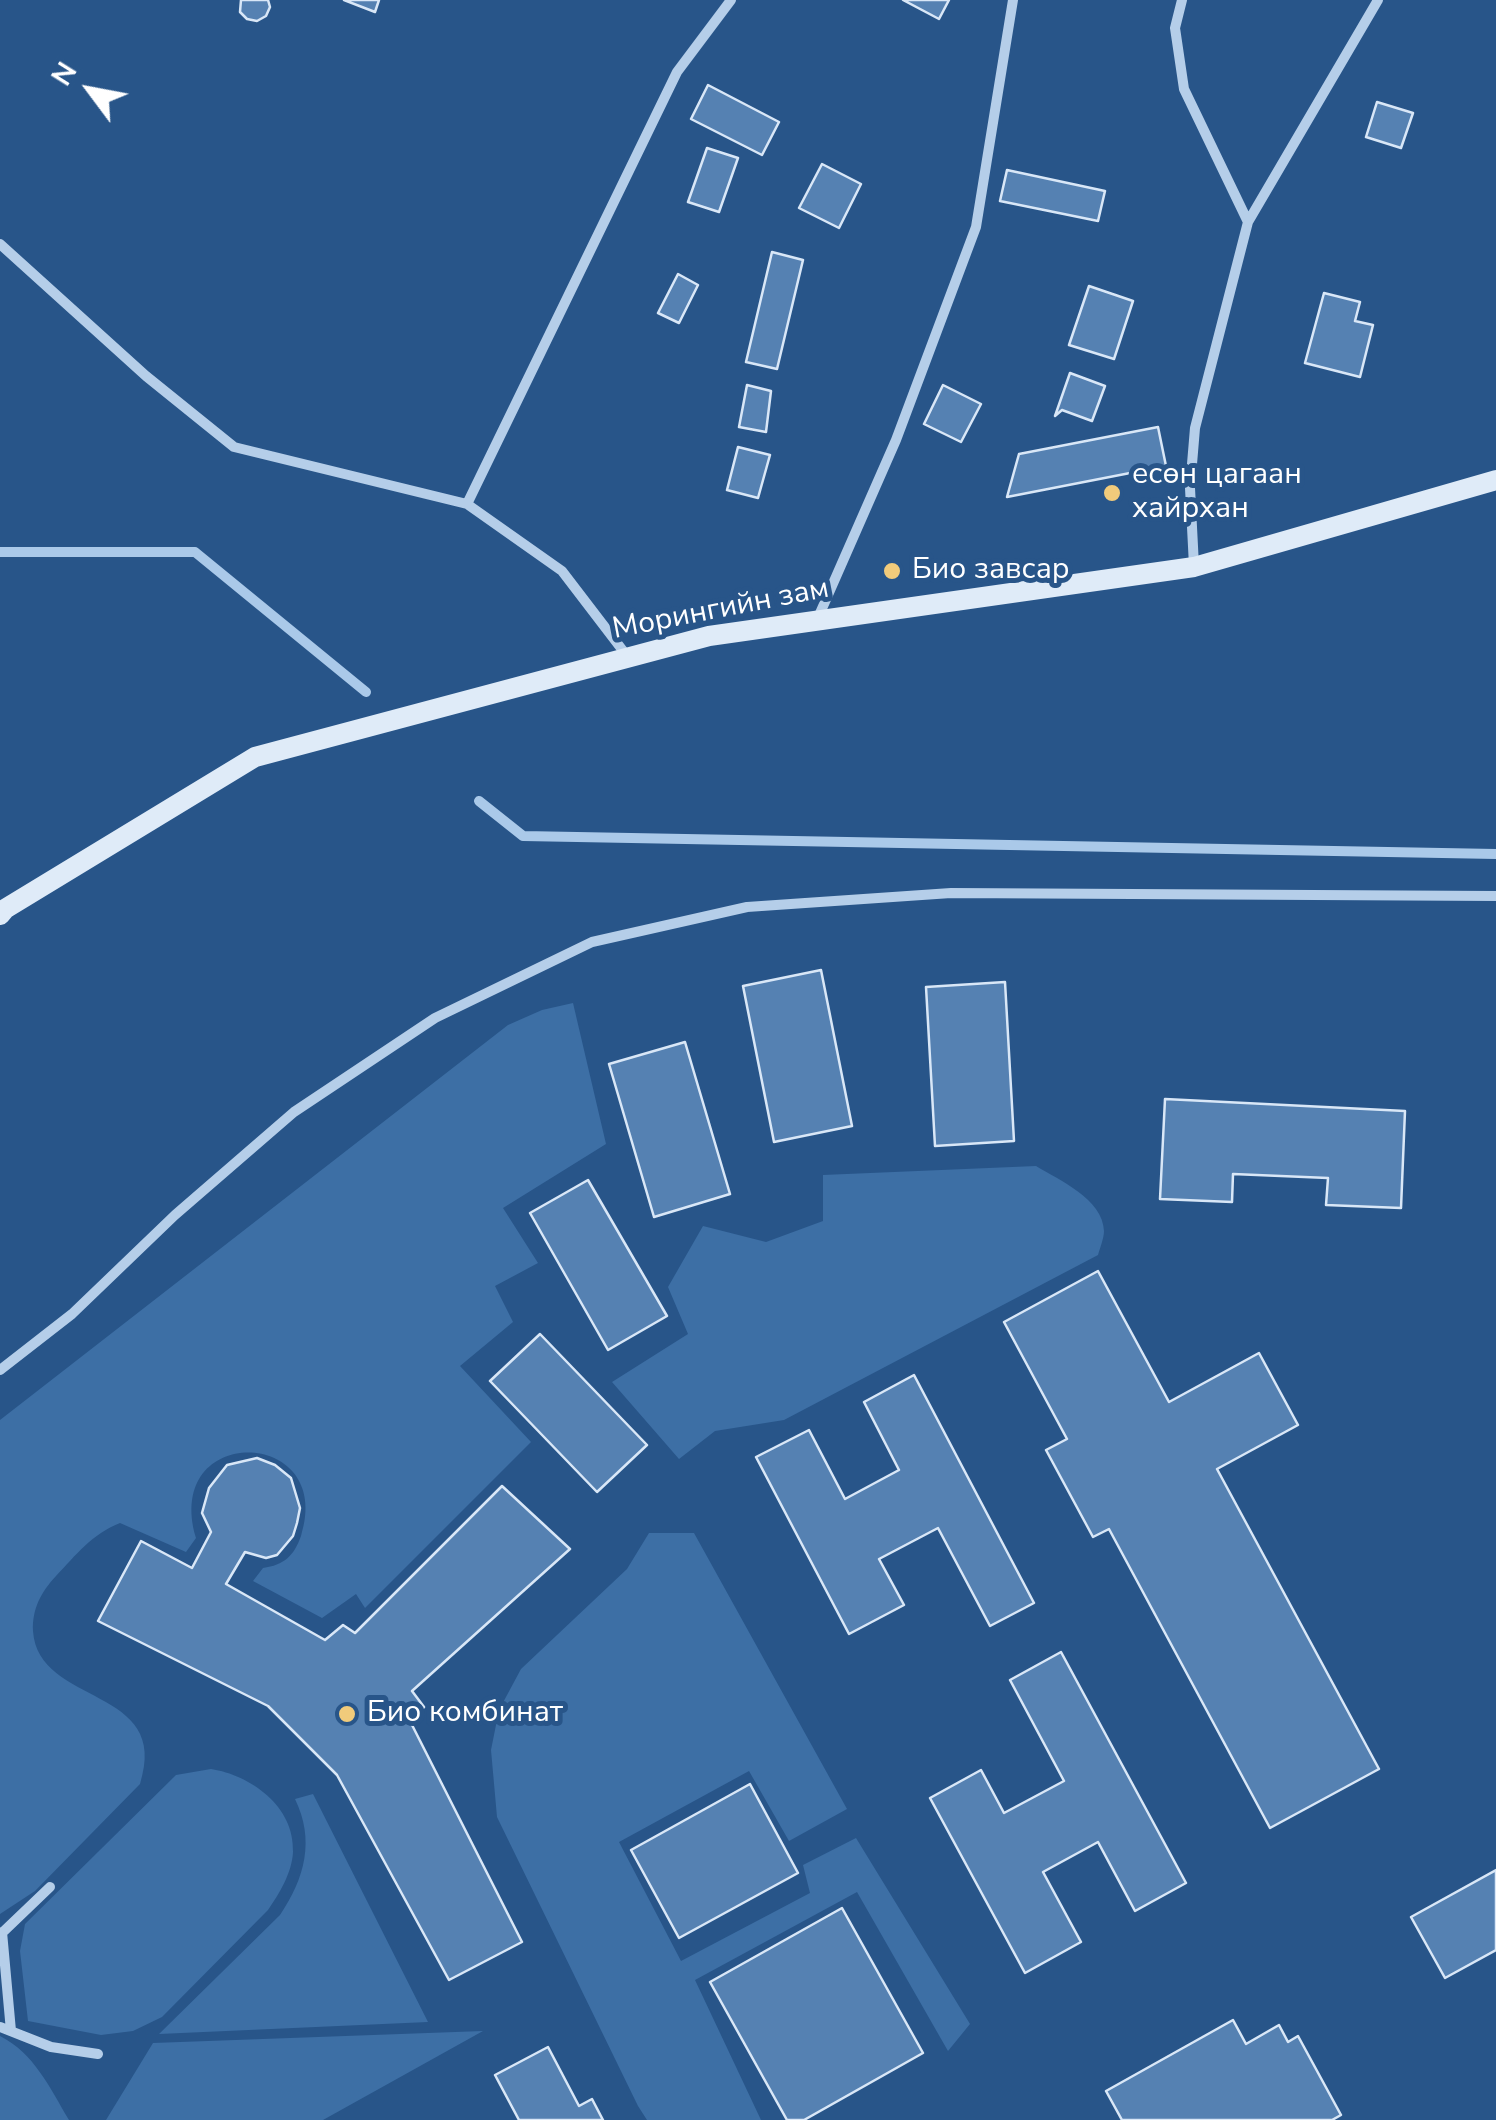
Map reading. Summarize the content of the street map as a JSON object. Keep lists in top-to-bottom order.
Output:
{
  "streets": {
    "main road": ["Морингийн зам"]
  },
  "places": ["есөн цагаан хайрхан", "Био завсар", "Био комбинат"],
  "north": "top left"
}
